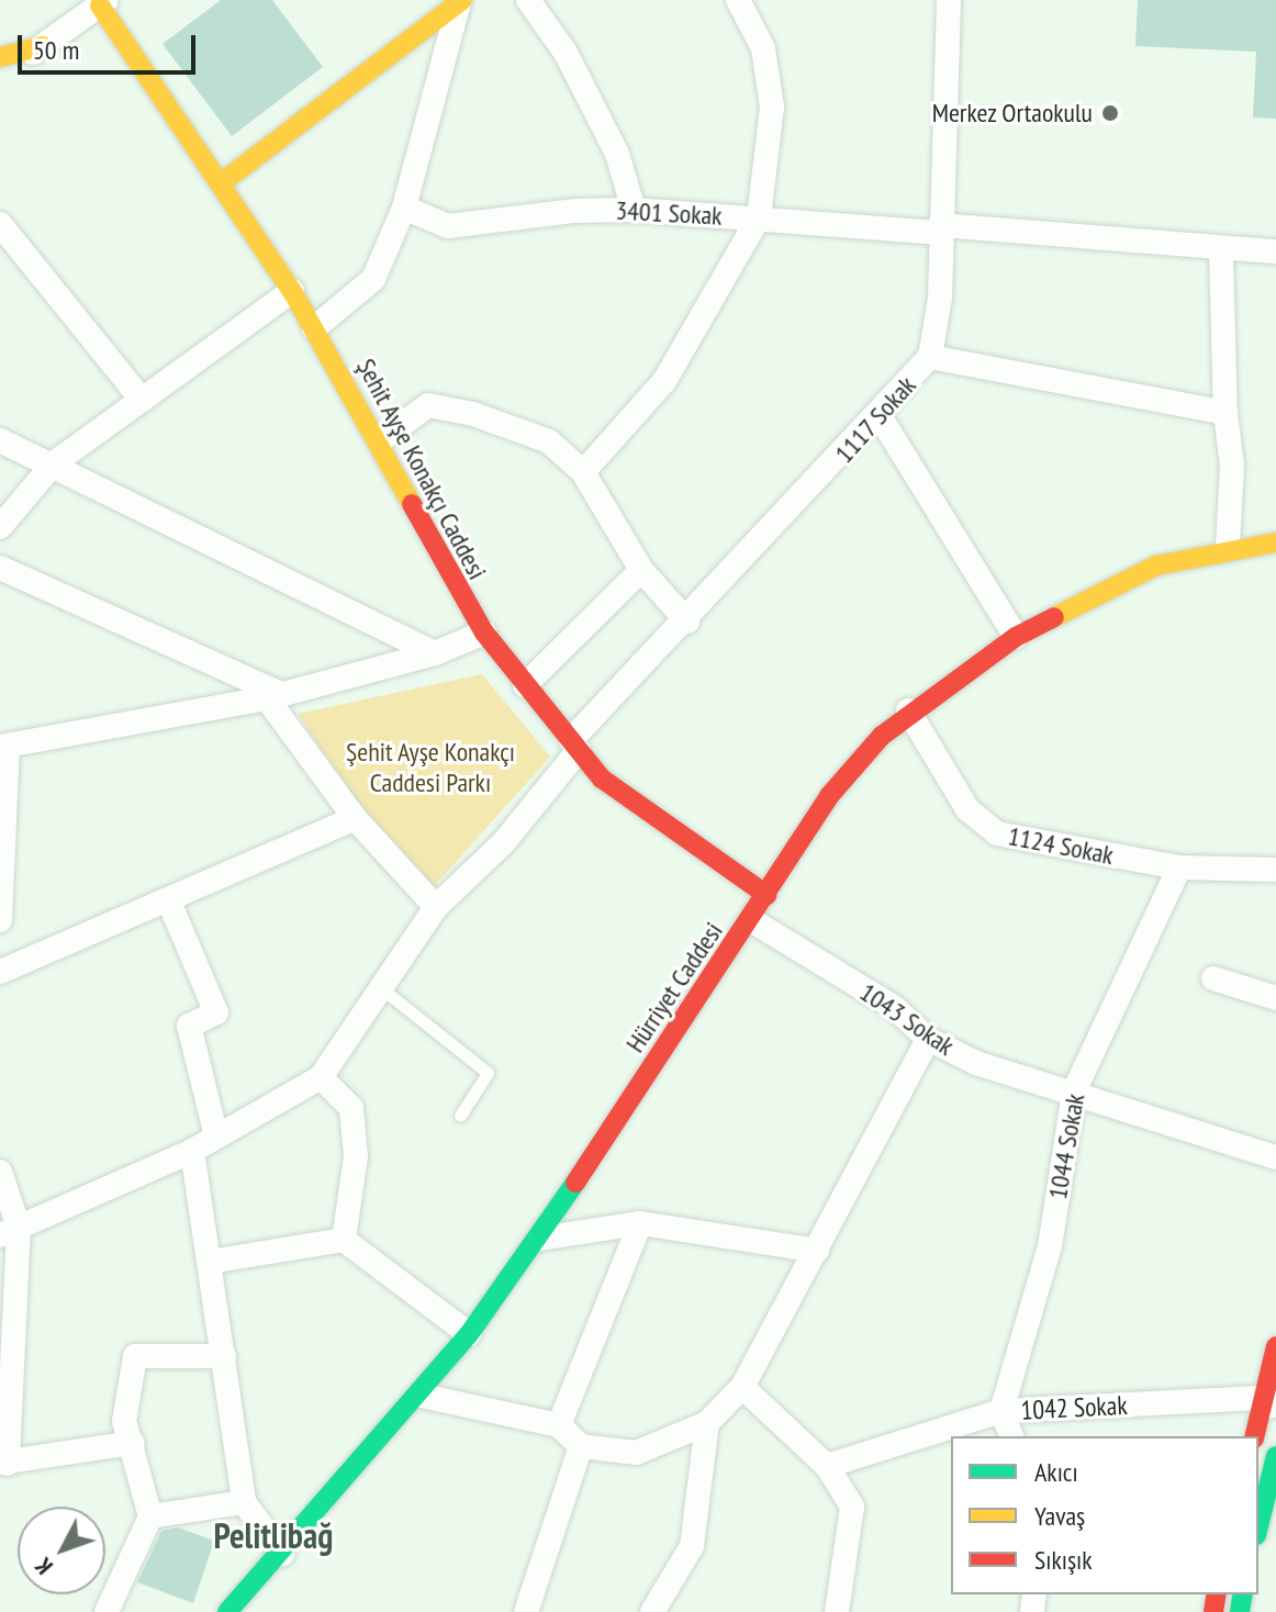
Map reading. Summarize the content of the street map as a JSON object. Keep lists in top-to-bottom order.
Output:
{
  "streets": {
    "street": [
      "3401 Sokak",
      "1117 Sokak",
      "Şehit Ayşe Konakçı Caddesi",
      "1124 Sokak",
      "Hürriyet Caddesi",
      "1043 Sokak",
      "1044 Sokak",
      "1042 Sokak"
    ]
  },
  "crossings": [
    ["3401 Sokak", "1117 Sokak"],
    ["1117 Sokak", "Şehit Ayşe Konakçı Caddesi"],
    ["Şehit Ayşe Konakçı Caddesi", "Hürriyet Caddesi"],
    ["1124 Sokak", "Hürriyet Caddesi"],
    ["1124 Sokak", "1044 Sokak"],
    ["Hürriyet Caddesi", "1043 Sokak"],
    ["1043 Sokak", "1044 Sokak"],
    ["1044 Sokak", "1042 Sokak"]
  ],
  "districts": ["Pelitlibağ"],
  "parks": ["Şehit Ayşe Konakçı Caddesi Parkı"],
  "places": ["Merkez Ortaokulu"],
  "legend": ["Akıcı", "Yavaş", "Sıkışık"],
  "scale_bar": "50 m",
  "north": "bottom left"
}
